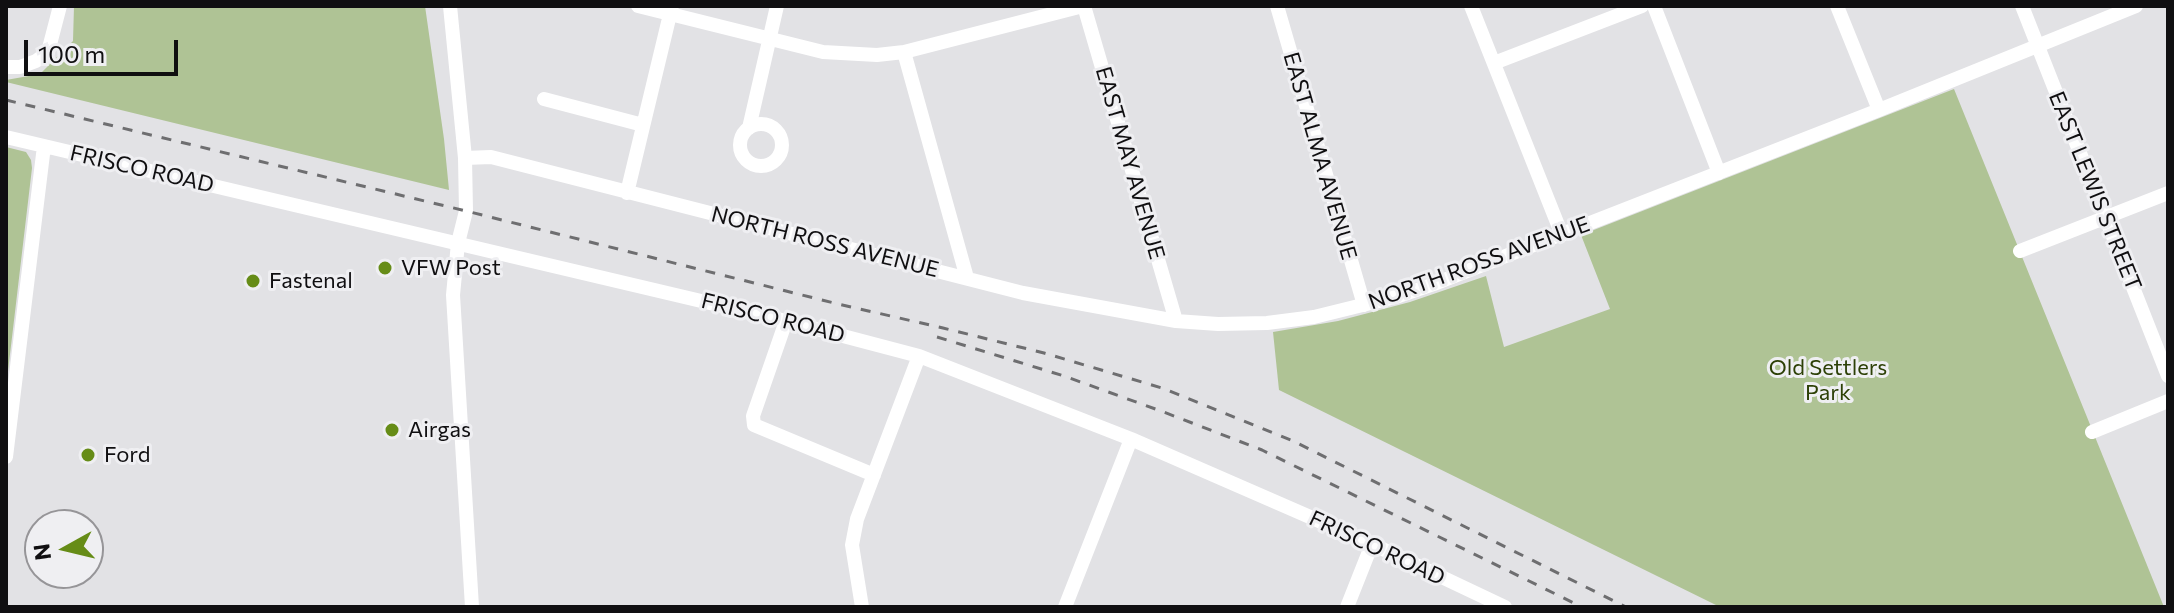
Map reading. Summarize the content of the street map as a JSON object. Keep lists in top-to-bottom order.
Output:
{
  "streets": {
    "street": [
      "EAST ALMA AVENUE",
      "EAST MAY AVENUE",
      "FRISCO ROAD",
      "EAST LEWIS STREET",
      "NORTH ROSS AVENUE"
    ]
  },
  "crossings": [
    ["EAST ALMA AVENUE", "NORTH ROSS AVENUE"],
    ["EAST MAY AVENUE", "NORTH ROSS AVENUE"],
    ["EAST LEWIS STREET", "NORTH ROSS AVENUE"]
  ],
  "parks": ["Old Settlers Park"],
  "places": [
    "VFW Post",
    "Fastenal",
    "Airgas",
    "Ford"
  ],
  "scale_bar": "100 m",
  "north": "left"
}
